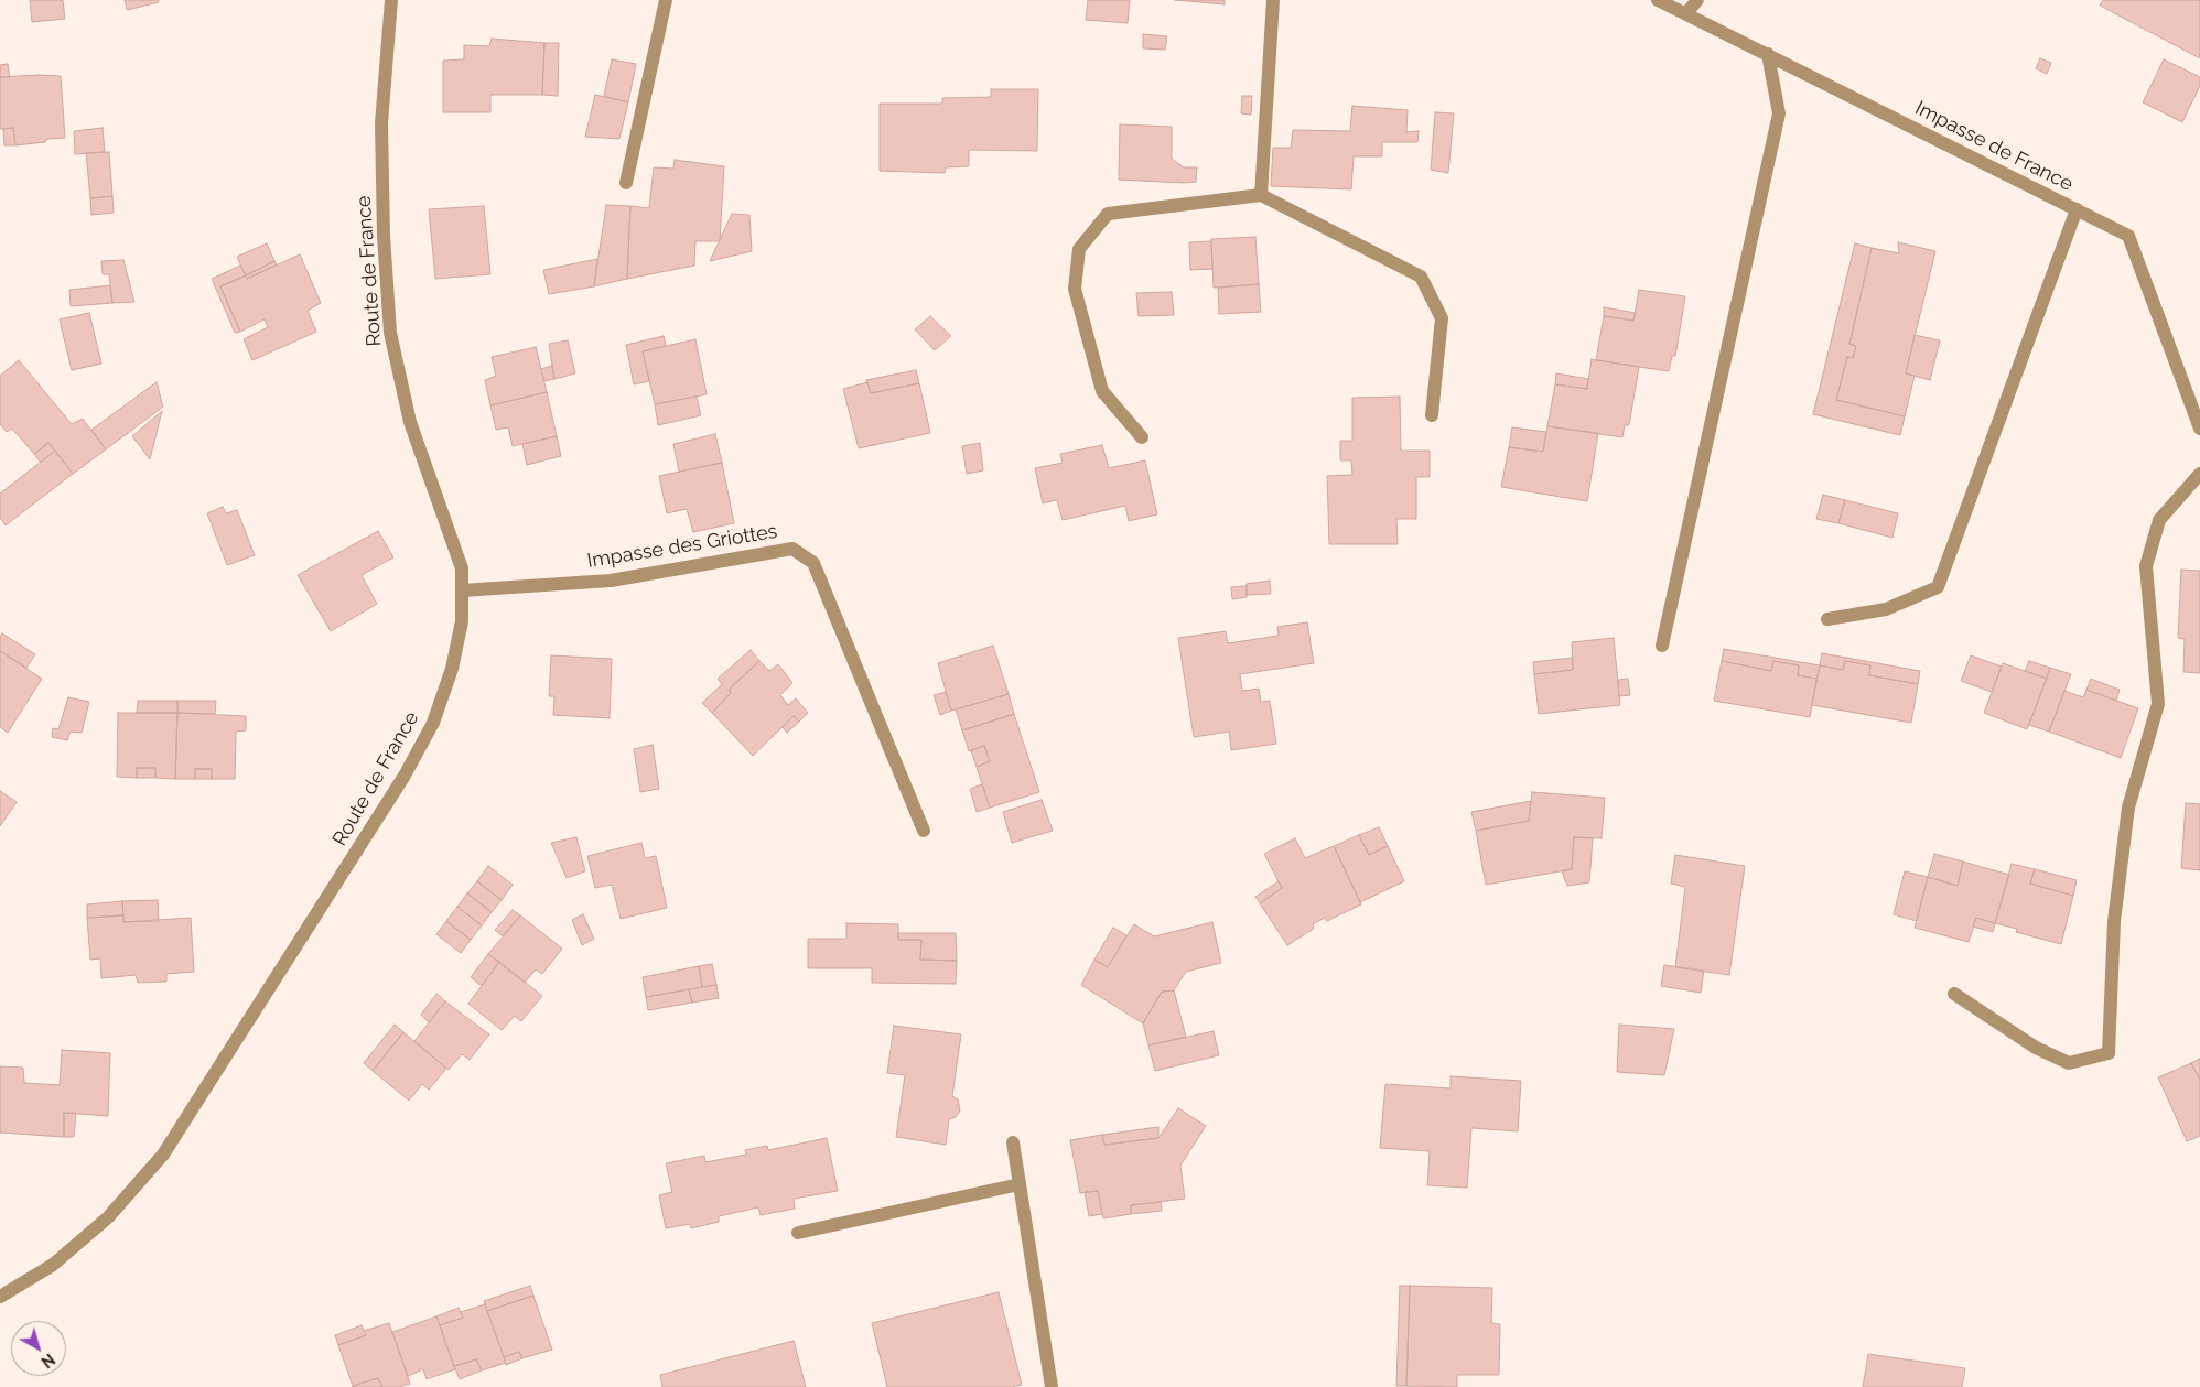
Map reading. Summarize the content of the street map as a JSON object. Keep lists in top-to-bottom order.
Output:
{
  "streets": {
    "street": ["Impasse de France", "Route de France", "Impasse des Griottes"]
  },
  "crossings": [
    ["Route de France", "Impasse des Griottes"]
  ],
  "north": "bottom right"
}
